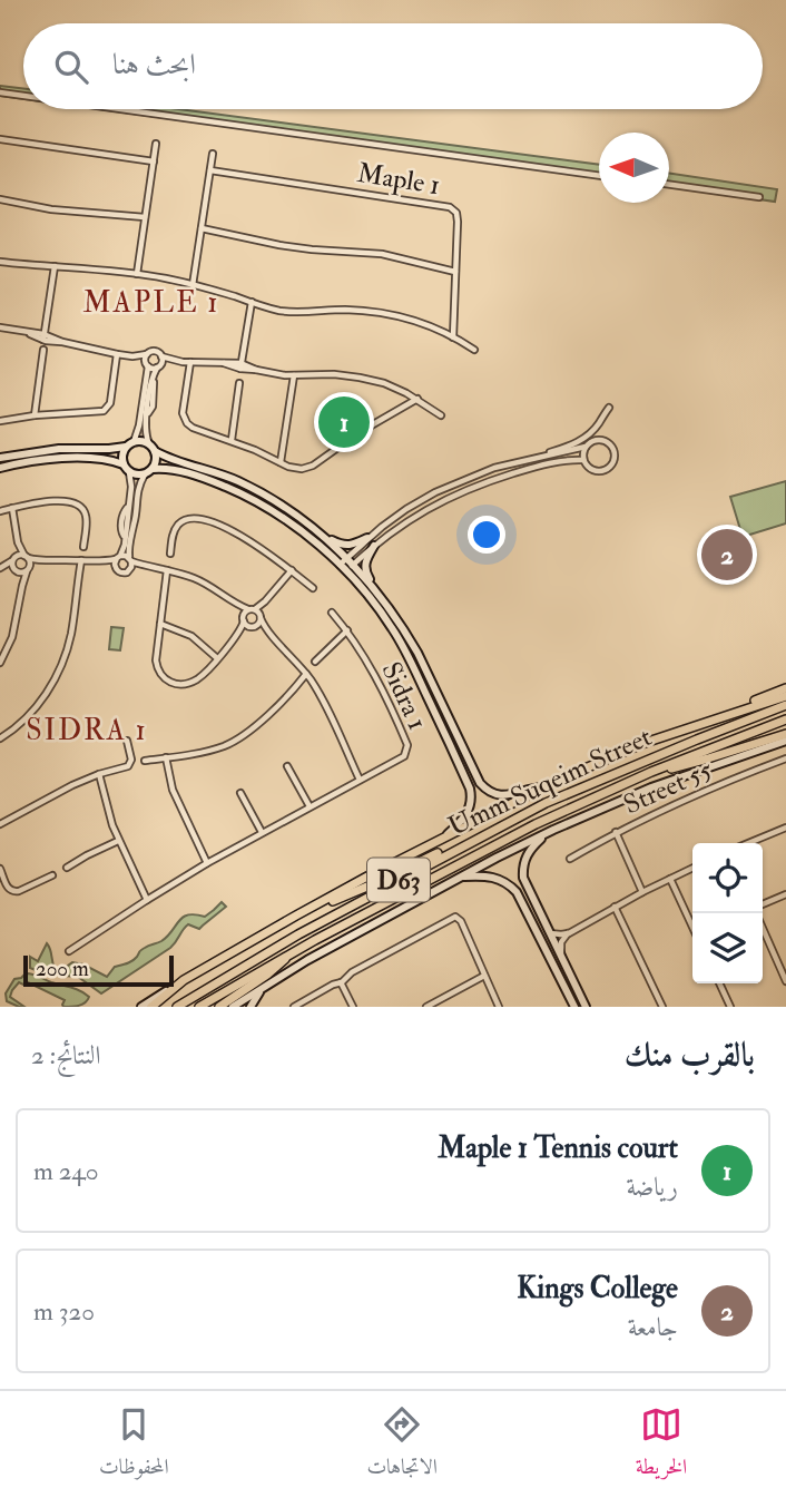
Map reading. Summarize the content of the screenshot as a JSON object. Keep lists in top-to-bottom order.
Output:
{
  "streets": {
    "main road": ["Umm Suqeim Street", "D63"],
    "street": ["Maple 1", "Sidra 1", "Street 55"]
  },
  "districts": ["MAPLE 1", "SIDRA 1"],
  "scale_bar": "200 m",
  "north": "left",
  "page": {
    "search": "ابحث هنا",
    "pins": ["1", "2"],
    "scale": "200 m",
    "heading": ["بالقرب منك", "النتائج: 2"],
    "list": [
      {
        "mark": "1",
        "name": "Maple 1 Tennis court",
        "note": "رياضة",
        "value": "240 m"
      },
      {
        "mark": "2",
        "name": "Kings College",
        "note": "جامعة",
        "value": "320 m"
      }
    ],
    "nav": ["الخريطة", "الاتجاهات", "المحفوظات"]
  }
}
